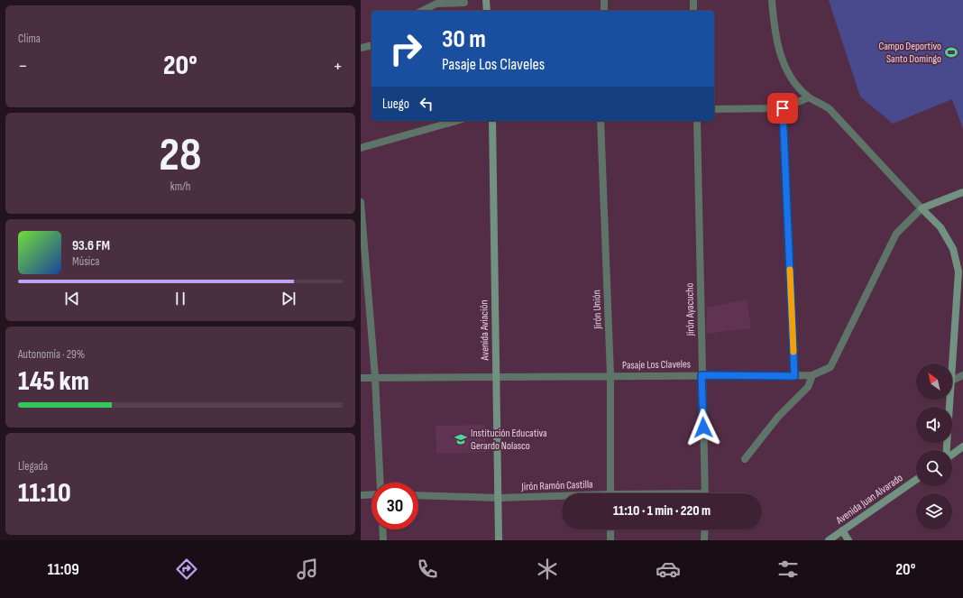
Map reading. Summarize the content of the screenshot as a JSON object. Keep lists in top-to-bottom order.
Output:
{
  "streets": {
    "street": [
      "Jirón Unión",
      "Jirón Ayacucho",
      "Avenida Aviación",
      "Pasaje Los Claveles",
      "Jirón Ramón Castilla",
      "Avenida Juan Alvarado"
    ]
  },
  "crossings": [
    ["Jirón Unión", "Pasaje Los Claveles"],
    ["Jirón Ayacucho", "Pasaje Los Claveles"],
    ["Avenida Aviación", "Pasaje Los Claveles"],
    ["Avenida Aviación", "Jirón Ramón Castilla"]
  ],
  "places": {
    "sports": ["Campo Deportivo Santo Domingo"],
    "school or university": ["Institución Educativa Gerardo Nolasco"]
  },
  "north": "top left",
  "page": {
    "tile": [
      "Clima",
      ["28", "km/h"],
      ["Autonomía · 29%", "145 km"],
      ["Llegada", "11:10"]
    ],
    "turn": ["30 m", "Pasaje Los Claveles"],
    "heat": ["−", "20°", "+"],
    "then": "Luego",
    "song": ["93.6 FM", "Música"],
    "limit": "30",
    "trip": "11:10 · 1 min · 220 m",
    "tabs": ["11:09", "20°"]
  }
}
